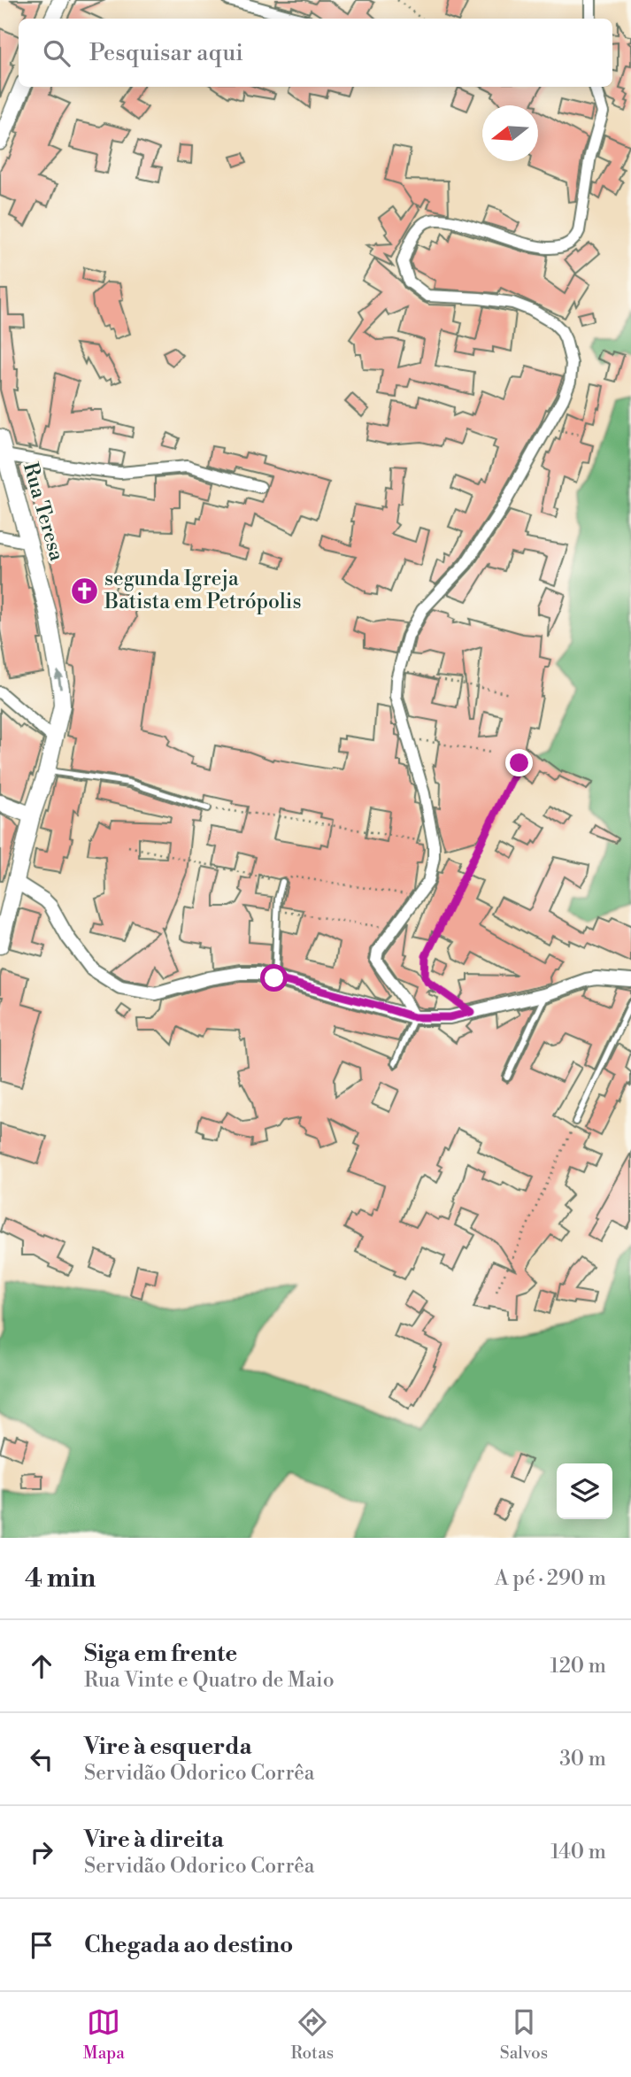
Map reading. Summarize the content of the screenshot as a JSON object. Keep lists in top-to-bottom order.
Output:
{
  "streets": {
    "main road": ["Rua Teresa"]
  },
  "one_way": ["Rua Teresa"],
  "places": {
    "church": ["segunda Igreja Batista em Petrópolis"]
  },
  "north": "left",
  "page": {
    "search": "Pesquisar aqui",
    "heading": ["4 min", "A pé · 290 m"],
    "list": [
      ["Siga em frente", "Rua Vinte e Quatro de Maio", "120 m"],
      ["Vire à esquerda", "Servidão Odorico Corrêa", "30 m"],
      ["Vire à direita", "Servidão Odorico Corrêa", "140 m"],
      "Chegada ao destino"
    ],
    "nav": ["Mapa", "Rotas", "Salvos"]
  }
}
